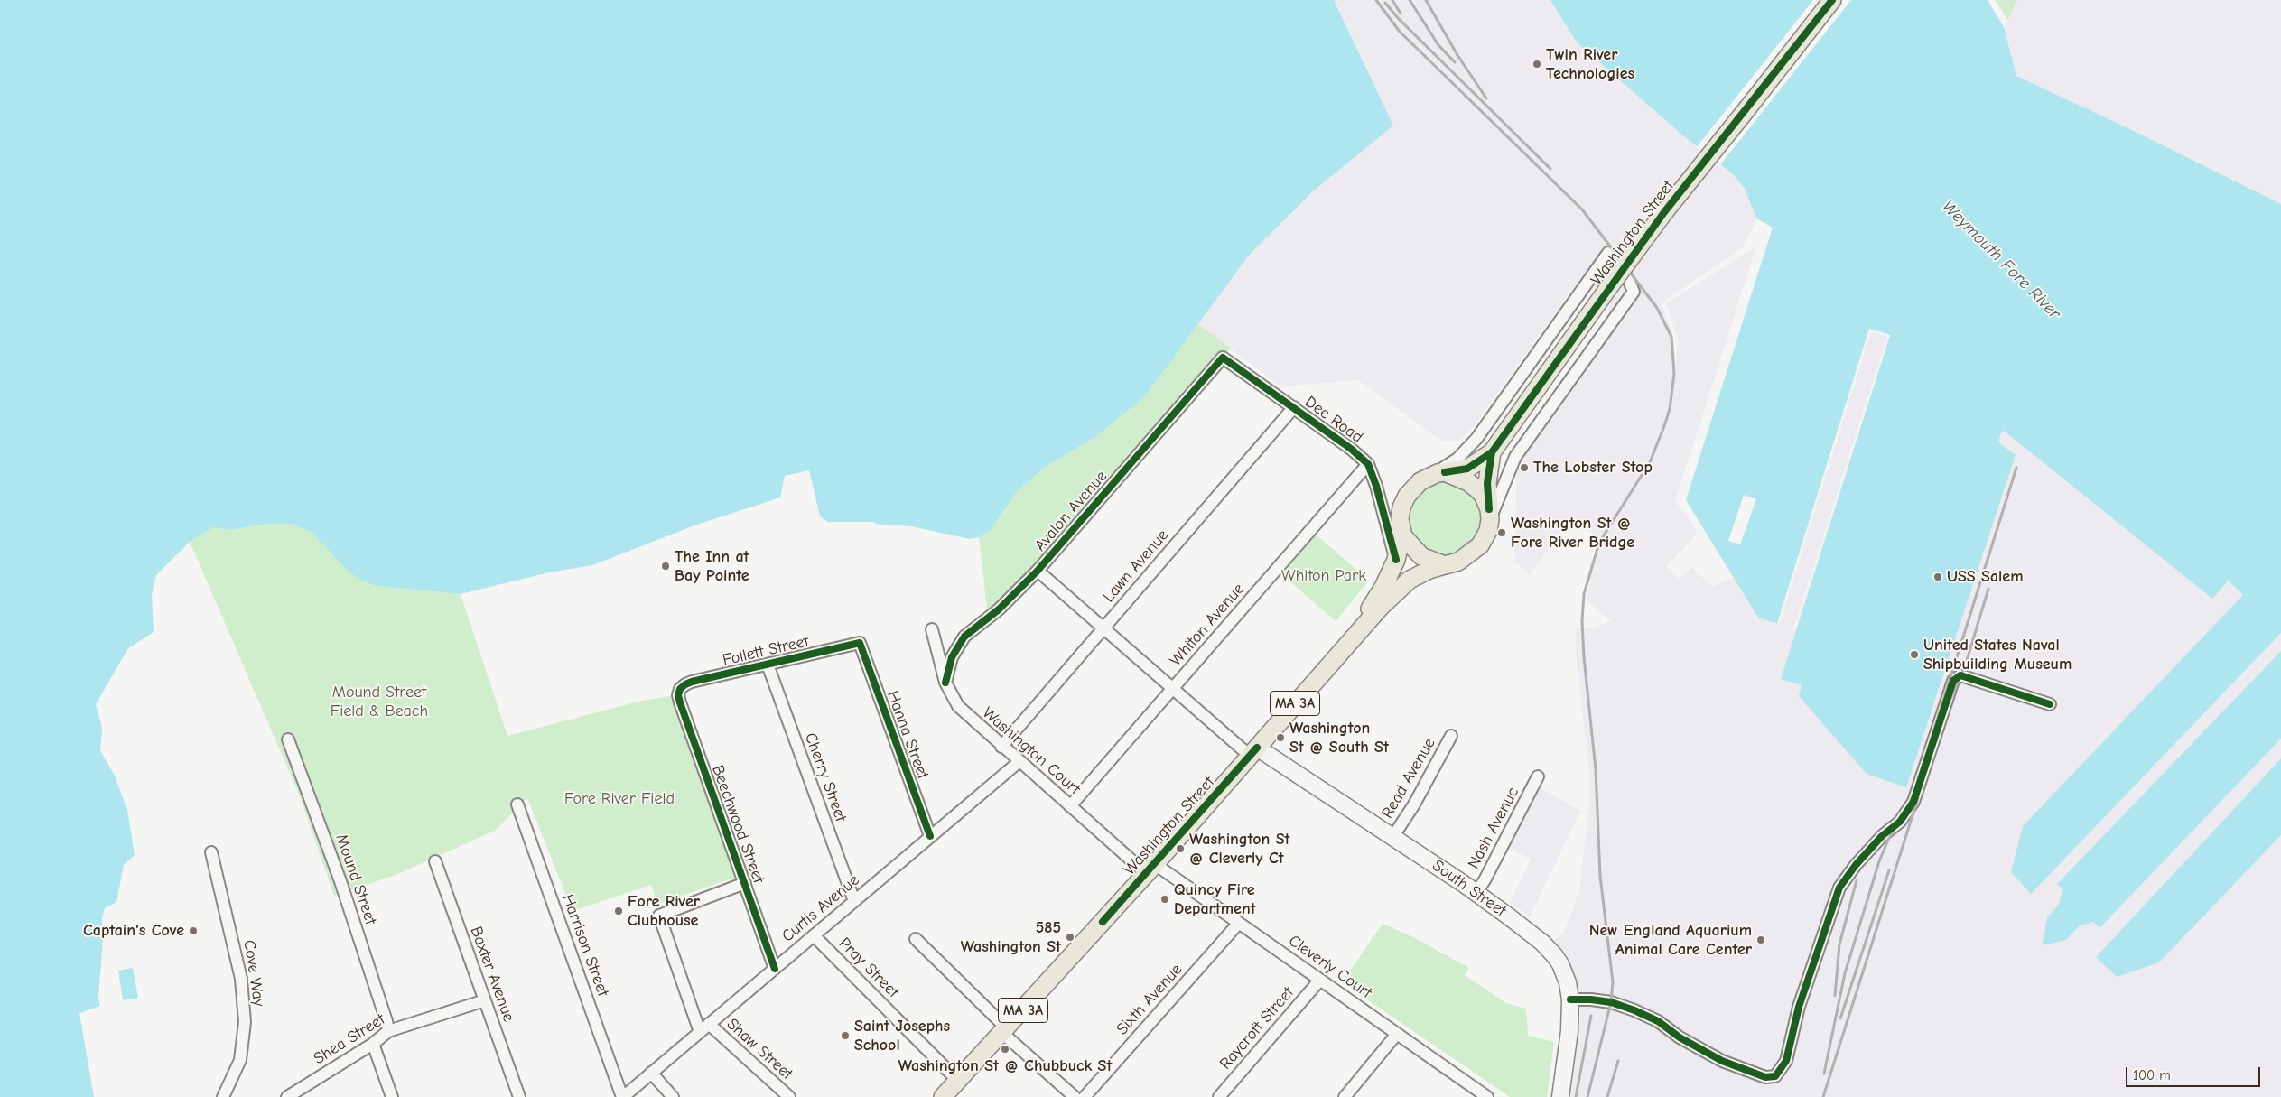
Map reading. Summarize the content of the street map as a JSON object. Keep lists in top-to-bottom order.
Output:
{
  "streets": {
    "main road": ["Washington Street", "MA 3A", "South Street"],
    "street": [
      "Dee Road",
      "Avalon Avenue",
      "Lawn Avenue",
      "Whiton Avenue",
      "Follett Street",
      "Hanna Street",
      "Washington Court",
      "Cherry Street",
      "Read Avenue",
      "Beechwood Street",
      "Nash Avenue",
      "Mound Street",
      "Curtis Avenue",
      "Harrison Street",
      "Cleverly Court",
      "Pray Street",
      "Cove Way",
      "Baxter Avenue",
      "Sixth Avenue",
      "Raycroft Street",
      "Shea Street",
      "Shaw Street"
    ]
  },
  "crossings": [
    ["Washington Street", "Dee Road"],
    ["Washington Street", "MA 3A"],
    ["Washington Street", "Washington Court"],
    ["Washington Street", "South Street"],
    ["Washington Street", "Cleverly Court"],
    ["Washington Street", "Pray Street"],
    ["Dee Road", "Avalon Avenue"],
    ["Dee Road", "Lawn Avenue"],
    ["Dee Road", "Whiton Avenue"],
    ["Avalon Avenue", "Washington Court"],
    ["Lawn Avenue", "Washington Court"],
    ["Whiton Avenue", "Washington Court"],
    ["Follett Street", "Hanna Street"],
    ["Follett Street", "Cherry Street"],
    ["Follett Street", "Beechwood Street"],
    ["Hanna Street", "Curtis Avenue"],
    ["Washington Court", "Curtis Avenue"],
    ["Washington Court", "Cleverly Court"],
    ["Cherry Street", "Curtis Avenue"],
    ["Read Avenue", "South Street"],
    ["Beechwood Street", "Curtis Avenue"],
    ["Nash Avenue", "South Street"],
    ["Mound Street", "Shea Street"],
    ["Curtis Avenue", "Harrison Street"],
    ["Curtis Avenue", "Pray Street"],
    ["Curtis Avenue", "Shaw Street"],
    ["Cleverly Court", "Sixth Avenue"],
    ["Cleverly Court", "Raycroft Street"],
    ["Baxter Avenue", "Shea Street"]
  ],
  "water": ["Weymouth Fore River"],
  "parks": ["Whiton Park", "Mound Street Field & Beach", "Fore River Field"],
  "places": [
    "Twin River Technologies",
    "The Lobster Stop",
    "Washington St @ Fore River Bridge",
    "The Inn at Bay Pointe",
    "USS Salem",
    "United States Naval Shipbuilding Museum",
    "Washington St @ South St",
    "Washington St @ Cleverly Ct",
    "Quincy Fire Department",
    "Fore River Clubhouse",
    "Captain's Cove",
    "585 Washington St",
    "New England Aquarium Animal Care Center",
    "Saint Josephs School",
    "Washington St @ Chubbuck St"
  ],
  "scale_bar": "100 m"
}
